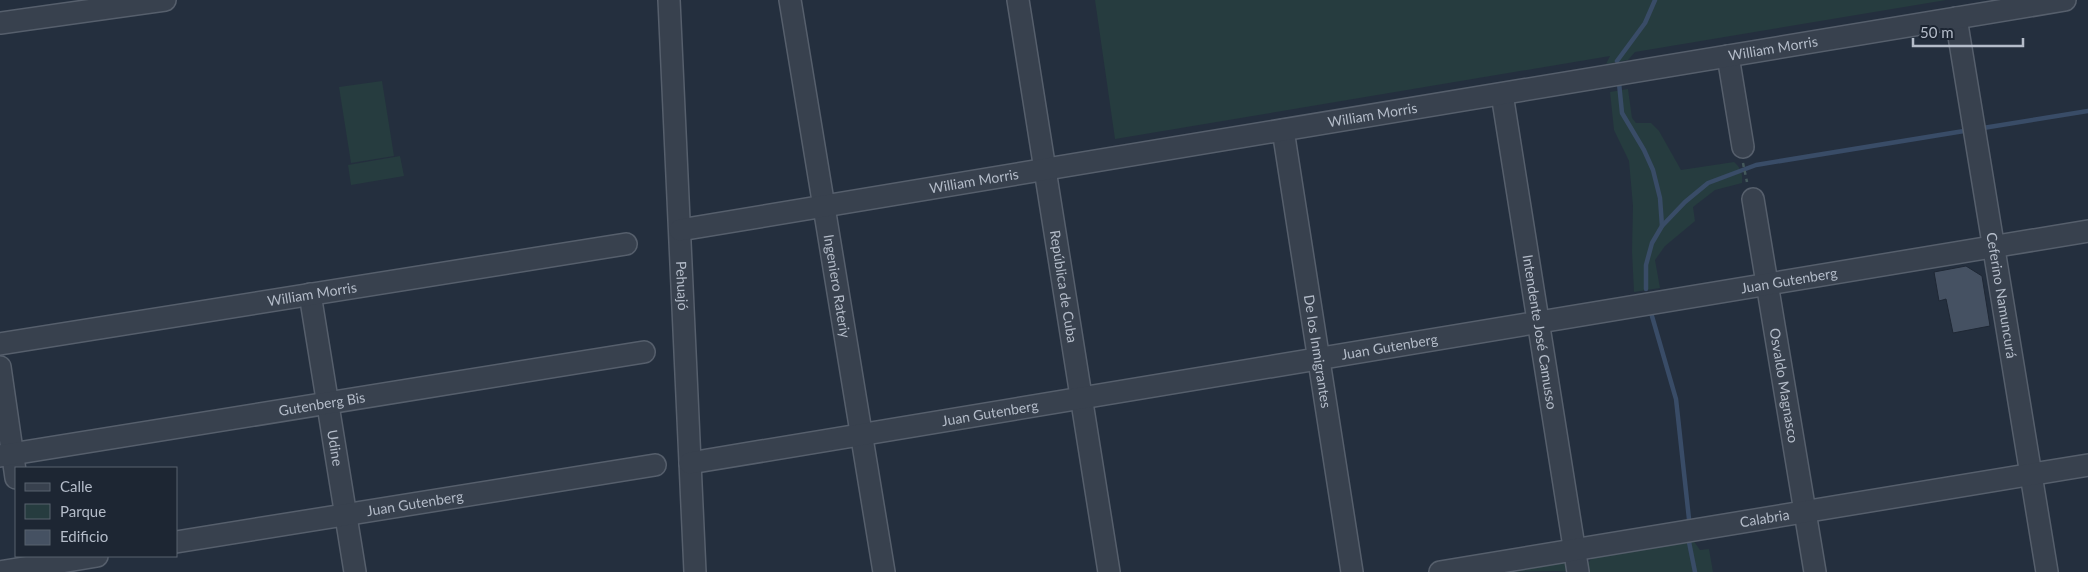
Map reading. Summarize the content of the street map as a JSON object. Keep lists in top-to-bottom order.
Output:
{
  "streets": {
    "street": [
      "William Morris",
      "Juan Gutenberg",
      "Pehuajó",
      "Ingeniero Rateriy",
      "República de Cuba",
      "Ceferino Namuncurá",
      "Intendente José Camusso",
      "De los Inmigrantes",
      "Osvaldo Magnasco",
      "Gutenberg Bis",
      "Udine",
      "Calabria"
    ]
  },
  "crossings": [
    ["William Morris", "Pehuajó"],
    ["William Morris", "Ingeniero Rateriy"],
    ["William Morris", "República de Cuba"],
    ["William Morris", "Ceferino Namuncurá"],
    ["William Morris", "Intendente José Camusso"],
    ["William Morris", "De los Inmigrantes"],
    ["William Morris", "Udine"],
    ["Juan Gutenberg", "Pehuajó"],
    ["Juan Gutenberg", "Ingeniero Rateriy"],
    ["Juan Gutenberg", "República de Cuba"],
    ["Juan Gutenberg", "Ceferino Namuncurá"],
    ["Juan Gutenberg", "Intendente José Camusso"],
    ["Juan Gutenberg", "De los Inmigrantes"],
    ["Juan Gutenberg", "Osvaldo Magnasco"],
    ["Juan Gutenberg", "Udine"],
    ["Ceferino Namuncurá", "Calabria"],
    ["Intendente José Camusso", "Calabria"],
    ["Osvaldo Magnasco", "Calabria"],
    ["Gutenberg Bis", "Udine"]
  ],
  "legend": ["Calle", "Parque", "Edificio"],
  "scale_bar": "50 m"
}
